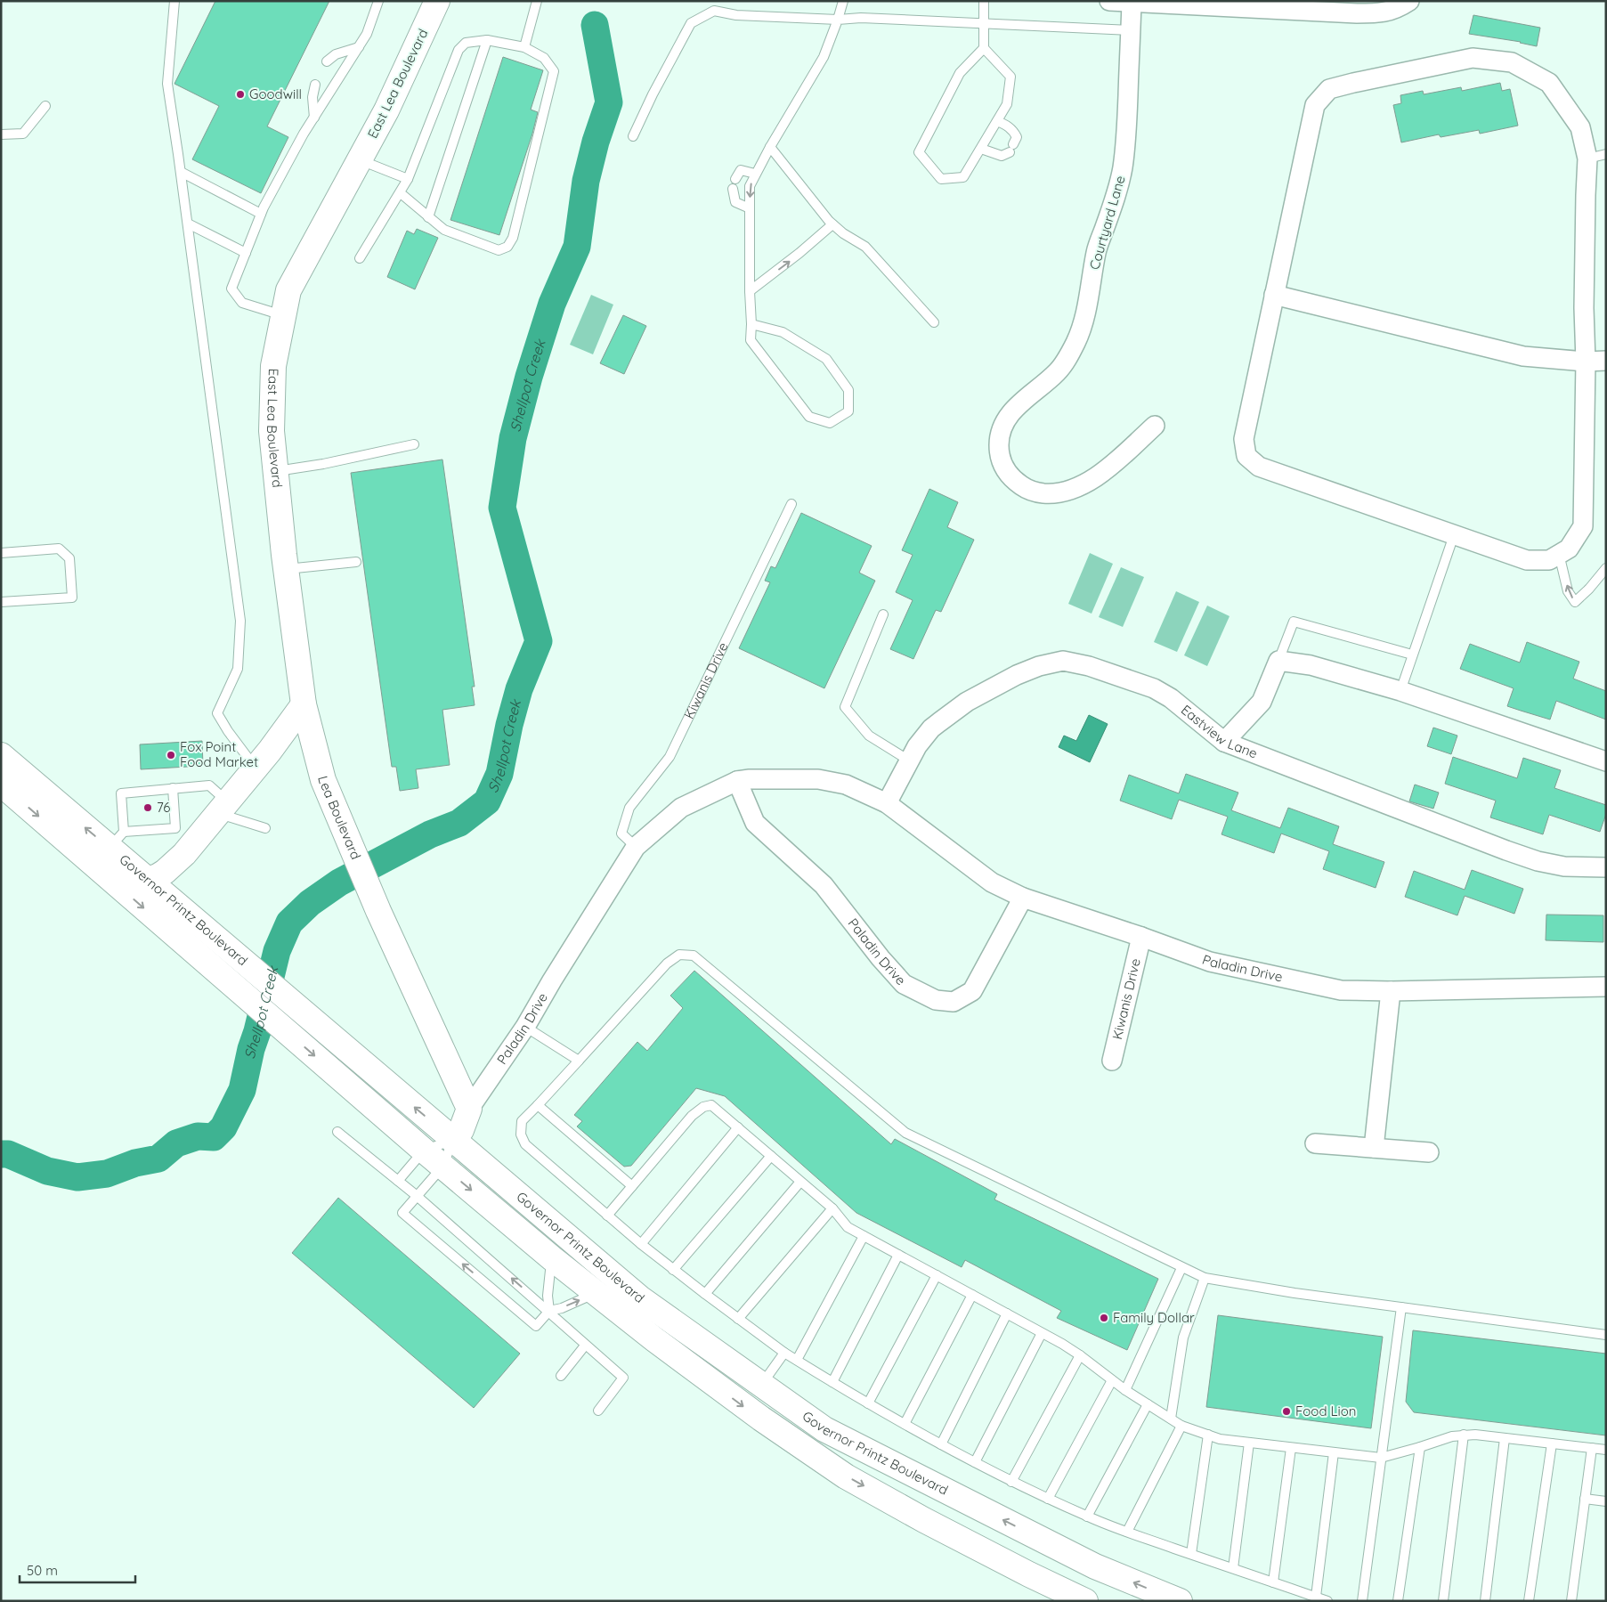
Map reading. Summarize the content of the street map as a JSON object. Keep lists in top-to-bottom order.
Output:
{
  "streets": {
    "main road": ["East Lea Boulevard", "Lea Boulevard", "Governor Printz Boulevard"],
    "street": [
      "Courtyard Lane",
      "Kiwanis Drive",
      "Eastview Lane",
      "Paladin Drive"
    ]
  },
  "crossings": [
    ["East Lea Boulevard", "Lea Boulevard"],
    ["Kiwanis Drive", "Paladin Drive"],
    ["Eastview Lane", "Paladin Drive"],
    ["Lea Boulevard", "Paladin Drive"]
  ],
  "water": ["Shellpot Creek"],
  "places": [
    "Goodwill",
    "Fox Point Food Market",
    "76",
    "Family Dollar",
    "Food Lion"
  ],
  "scale_bar": "50 m"
}
